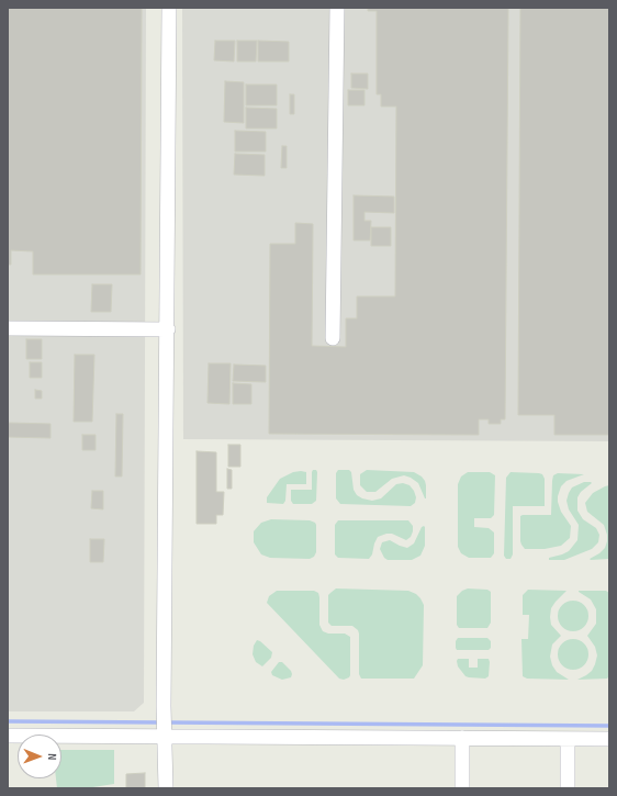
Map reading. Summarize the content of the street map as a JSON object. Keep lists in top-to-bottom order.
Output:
{
  "north": "right"
}
